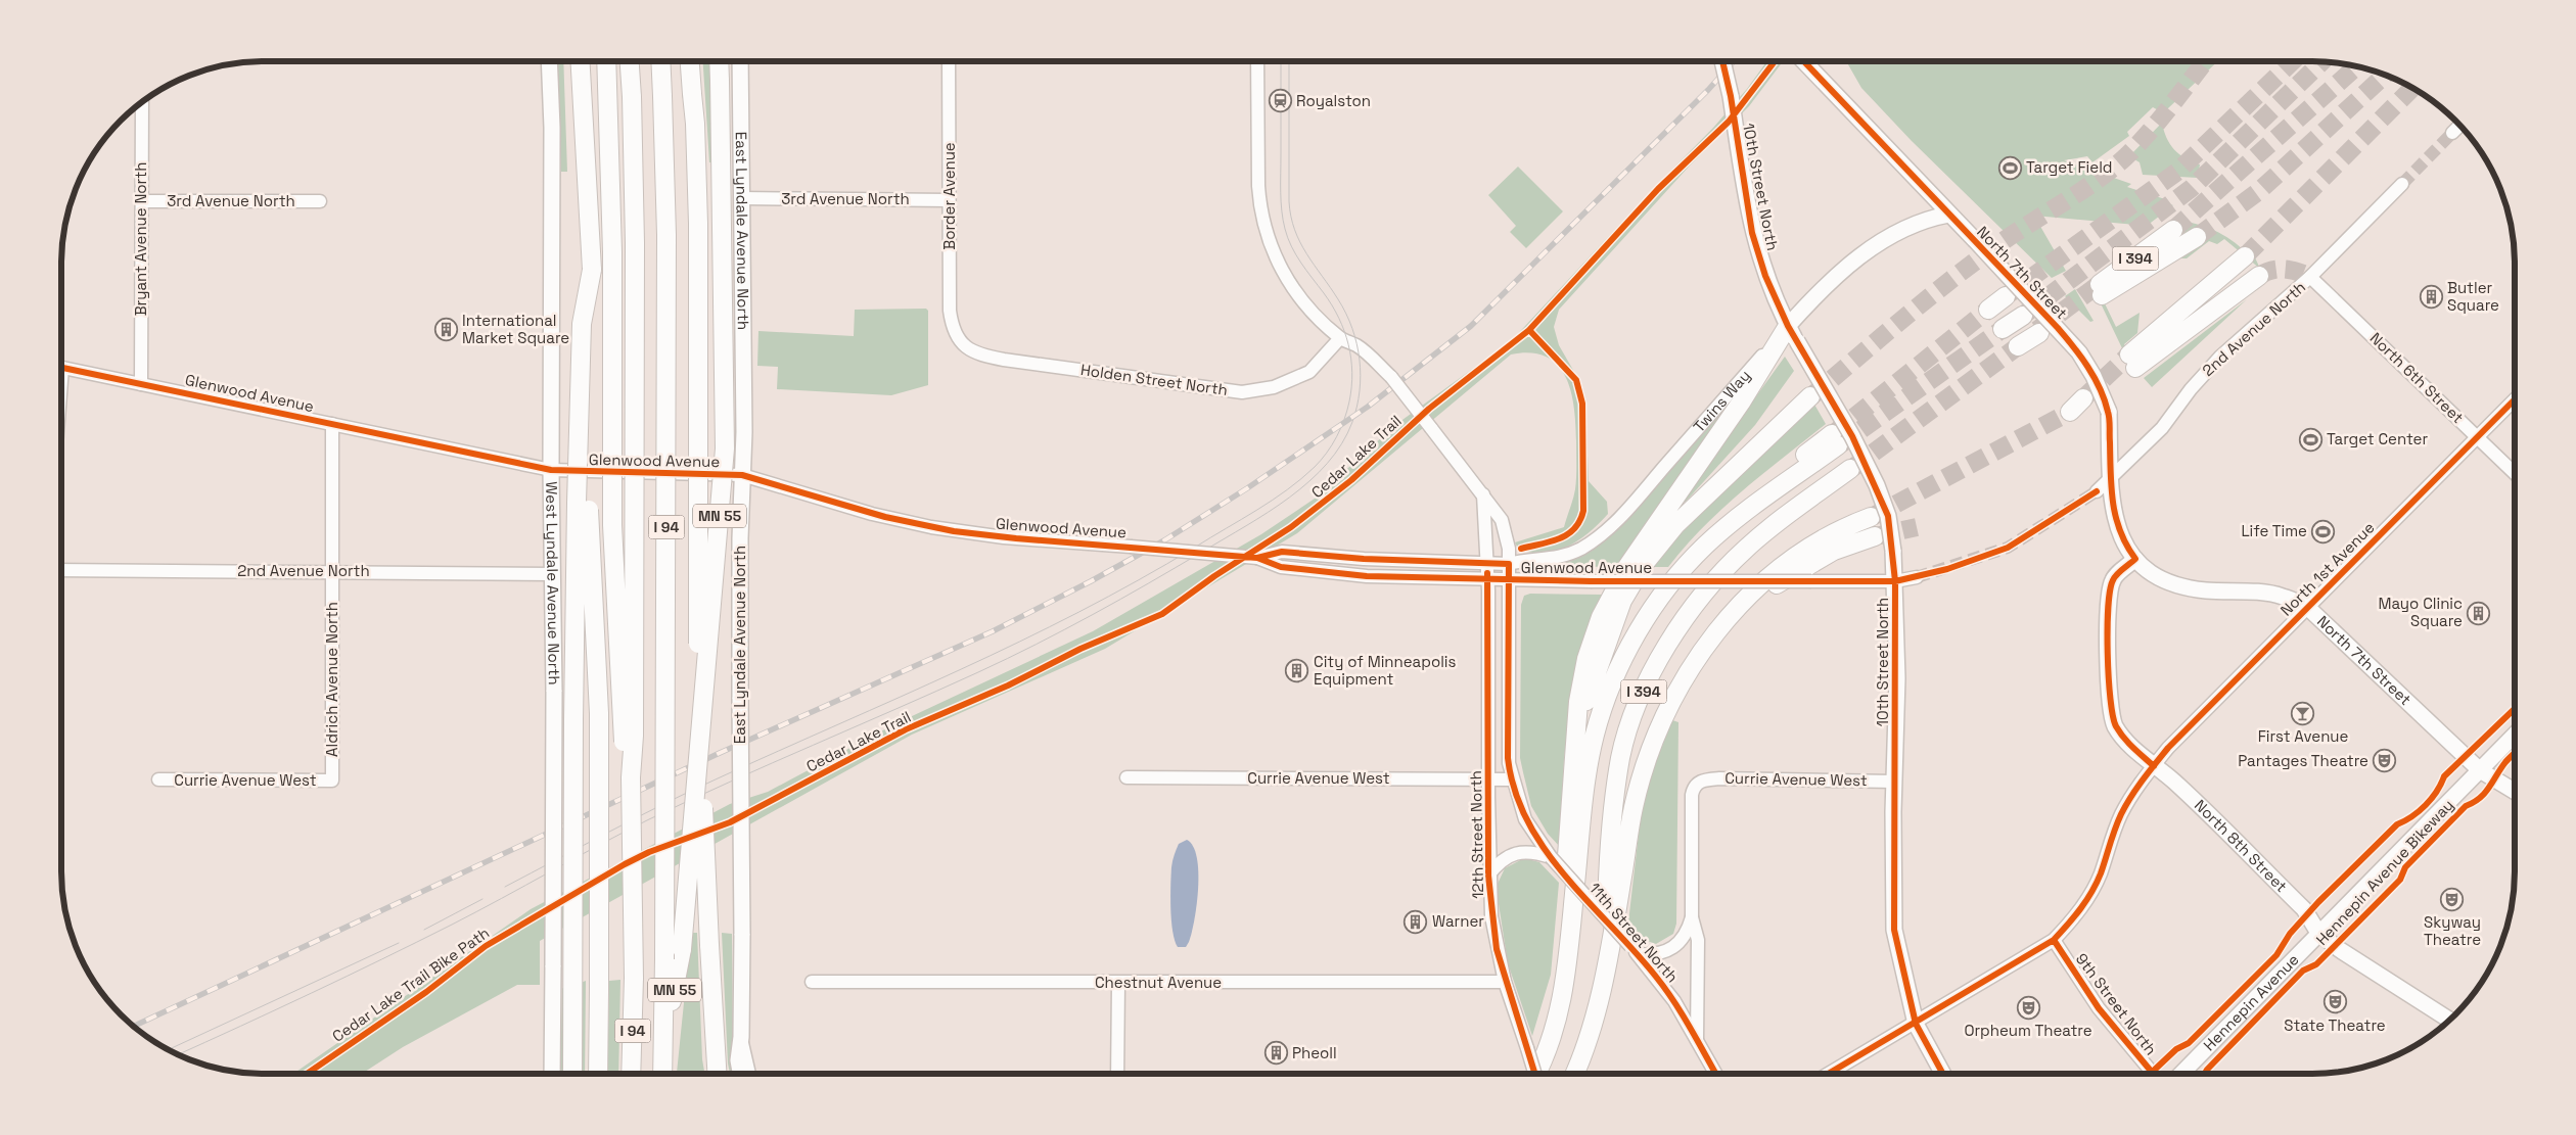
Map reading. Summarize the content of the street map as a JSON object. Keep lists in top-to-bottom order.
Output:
{
  "streets": {
    "highway": ["I 394", "MN 55", "I 94"],
    "main road": [
      "10th Street North",
      "East Lyndale Avenue North",
      "North 7th Street",
      "Twins Way",
      "West Lyndale Avenue North",
      "North 8th Street",
      "Hennepin Avenue"
    ],
    "street": [
      "Border Avenue",
      "3rd Avenue North",
      "Bryant Avenue North",
      "2nd Avenue North",
      "North 6th Street",
      "Holden Street North",
      "Glenwood Avenue",
      "North 1st Avenue",
      "Aldrich Avenue North",
      "Currie Avenue West",
      "12th Street North",
      "11th Street North",
      "Chestnut Avenue",
      "9th Street North"
    ],
    "cycle path": ["Cedar Lake Trail", "Hennepin Avenue Bikeway"]
  },
  "crossings": [
    ["10th Street North", "Glenwood Avenue"],
    ["10th Street North", "Twins Way"],
    ["10th Street North", "North 1st Avenue"],
    ["10th Street North", "Currie Avenue West"],
    ["Border Avenue", "3rd Avenue North"],
    ["Border Avenue", "Holden Street North"],
    ["3rd Avenue North", "East Lyndale Avenue North"],
    ["3rd Avenue North", "Bryant Avenue North"],
    ["East Lyndale Avenue North", "Glenwood Avenue"],
    ["Bryant Avenue North", "Glenwood Avenue"],
    ["North 7th Street", "2nd Avenue North"],
    ["North 7th Street", "Twins Way"],
    ["North 7th Street", "North 1st Avenue"],
    ["North 7th Street", "North 8th Street"],
    ["North 7th Street", "Hennepin Avenue"],
    ["2nd Avenue North", "North 6th Street"],
    ["2nd Avenue North", "West Lyndale Avenue North"],
    ["2nd Avenue North", "Aldrich Avenue North"],
    ["North 6th Street", "North 1st Avenue"],
    ["Glenwood Avenue", "Twins Way"],
    ["Glenwood Avenue", "West Lyndale Avenue North"],
    ["Glenwood Avenue", "Aldrich Avenue North"],
    ["Glenwood Avenue", "12th Street North"],
    ["Twins Way", "12th Street North"],
    ["MN 55", "I 94"],
    ["North 1st Avenue", "North 8th Street"],
    ["North 1st Avenue", "9th Street North"],
    ["Aldrich Avenue North", "Currie Avenue West"],
    ["Currie Avenue West", "12th Street North"],
    ["Currie Avenue West", "11th Street North"],
    ["12th Street North", "Chestnut Avenue"],
    ["North 8th Street", "Hennepin Avenue"]
  ],
  "places": {
    "station": ["Royalston"],
    "sports": ["Target Field", "Target Center", "Life Time"],
    "building": [
      "Butler Square",
      "International Market Square",
      "Mayo Clinic Square",
      "City of Minneapolis Equipment",
      "Warner",
      "Pheoll"
    ],
    "bar": ["First Avenue"],
    "theatre": [
      "Pantages Theatre",
      "Skyway Theatre",
      "State Theatre",
      "Orpheum Theatre"
    ]
  }
}
